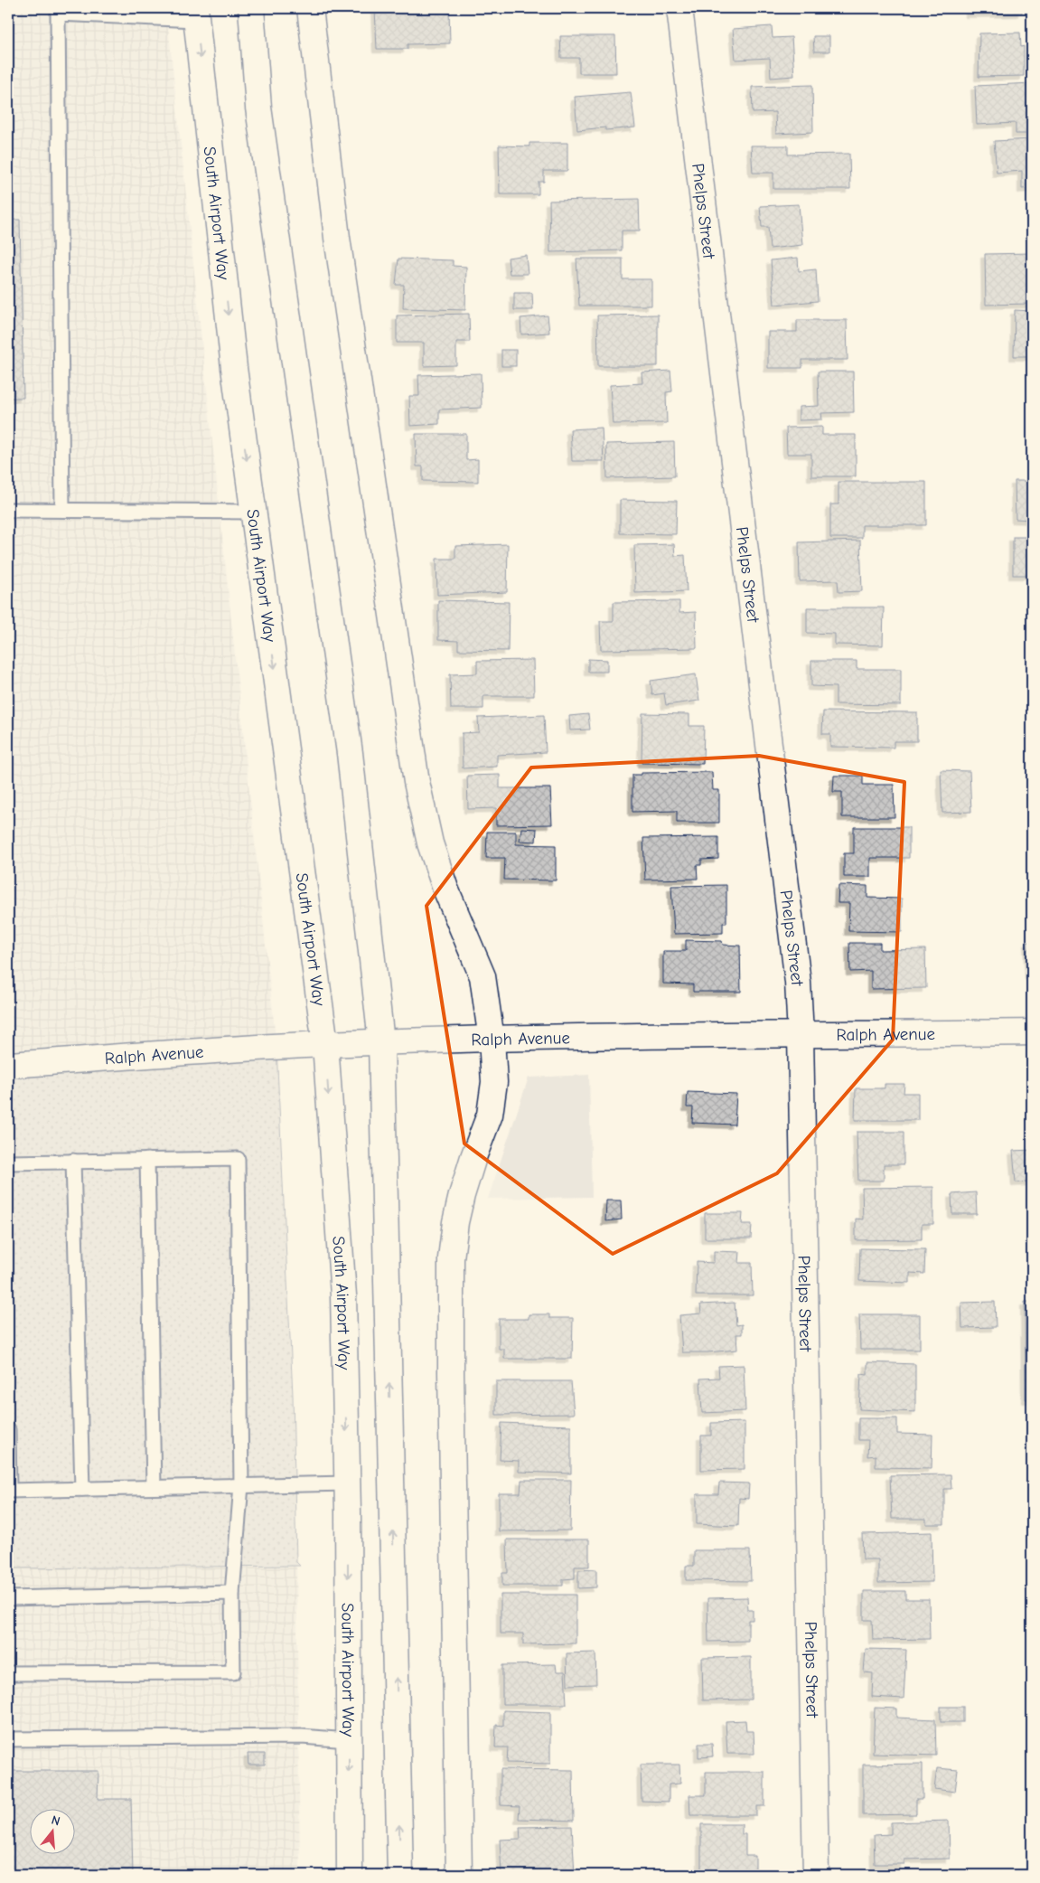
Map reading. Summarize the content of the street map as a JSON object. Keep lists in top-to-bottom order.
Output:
{
  "streets": {
    "street": ["Phelps Street", "South Airport Way", "Ralph Avenue"]
  },
  "crossings": [
    ["Phelps Street", "Ralph Avenue"],
    ["South Airport Way", "Ralph Avenue"]
  ],
  "north": "top"
}
